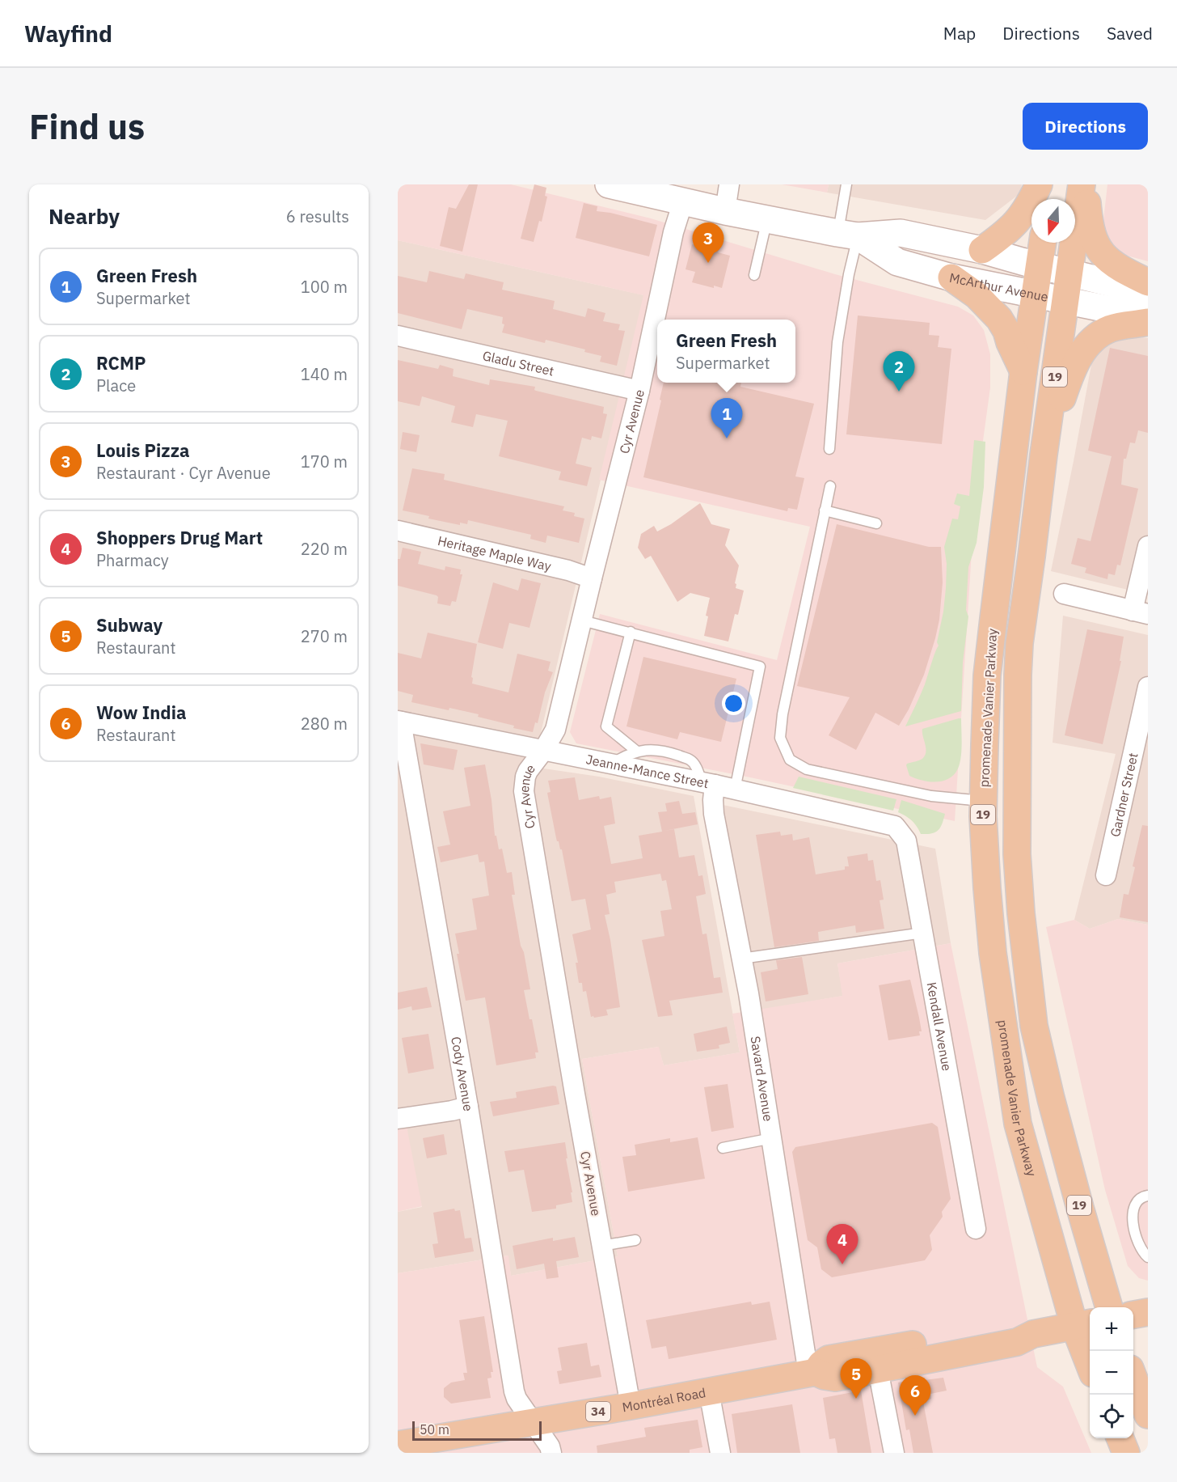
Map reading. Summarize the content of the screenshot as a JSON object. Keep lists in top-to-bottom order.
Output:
{
  "streets": {
    "main road": [
      "McArthur Avenue",
      "19",
      "promenade Vanier Parkway",
      "Montréal Road",
      "34"
    ],
    "street": [
      "Gladu Street",
      "Cyr Avenue",
      "Heritage Maple Way",
      "Jeanne-Mance Street",
      "Gardner Street",
      "Kendall Avenue",
      "Cody Avenue",
      "Savard Avenue"
    ]
  },
  "crossings": [
    ["McArthur Avenue", "19"],
    ["McArthur Avenue", "Cyr Avenue"],
    ["McArthur Avenue", "promenade Vanier Parkway"],
    ["Gladu Street", "Cyr Avenue"],
    ["Cyr Avenue", "Heritage Maple Way"],
    ["Cyr Avenue", "Jeanne-Mance Street"],
    ["Cyr Avenue", "Montréal Road"],
    ["promenade Vanier Parkway", "Montréal Road"],
    ["Jeanne-Mance Street", "Kendall Avenue"],
    ["Jeanne-Mance Street", "Cody Avenue"],
    ["Jeanne-Mance Street", "Savard Avenue"],
    ["Cody Avenue", "Montréal Road"],
    ["Savard Avenue", "Montréal Road"]
  ],
  "scale_bar": "50 m",
  "north": "bottom",
  "page": {
    "header": "Wayfind",
    "nav": ["Map", "Directions", "Saved"],
    "buttons": "Directions",
    "title": "Find us",
    "heading": ["Nearby", "6 results"],
    "pins": [
      "3",
      "2",
      "1",
      "4",
      "5",
      "6"
    ],
    "list": [
      {
        "mark": "1",
        "name": "Green Fresh",
        "note": "Supermarket",
        "value": "100 m"
      },
      {
        "mark": "2",
        "name": "RCMP",
        "note": "Place",
        "value": "140 m"
      },
      {
        "mark": "3",
        "name": "Louis Pizza",
        "note": "Restaurant · Cyr Avenue",
        "value": "170 m"
      },
      {
        "mark": "4",
        "name": "Shoppers Drug Mart",
        "note": "Pharmacy",
        "value": "220 m"
      },
      {
        "mark": "5",
        "name": "Subway",
        "note": "Restaurant",
        "value": "270 m"
      },
      {
        "mark": "6",
        "name": "Wow India",
        "note": "Restaurant",
        "value": "280 m"
      }
    ],
    "popup": ["Green Fresh", "Supermarket"],
    "map_buttons": ["+", "−"],
    "scale": "50 m"
  }
}
